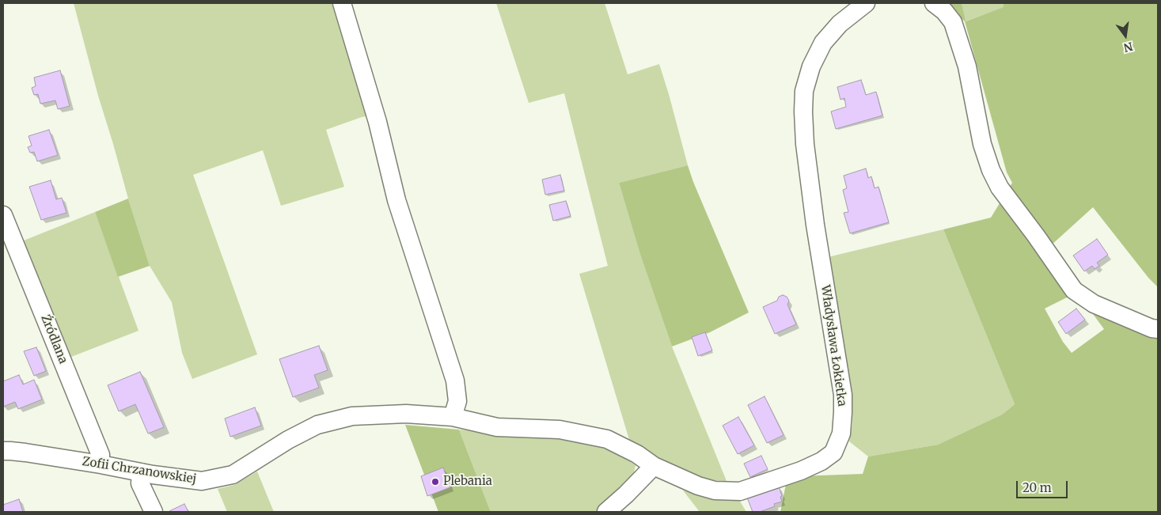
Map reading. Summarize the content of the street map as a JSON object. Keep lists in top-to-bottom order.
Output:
{
  "streets": {
    "street": ["Źródlana", "Władysława Łokietka", "Zofii Chrzanowskiej"]
  },
  "crossings": [
    ["Źródlana", "Zofii Chrzanowskiej"],
    ["Władysława Łokietka", "Zofii Chrzanowskiej"]
  ],
  "places": ["Plebania"],
  "scale_bar": "20 m",
  "north": "bottom"
}
